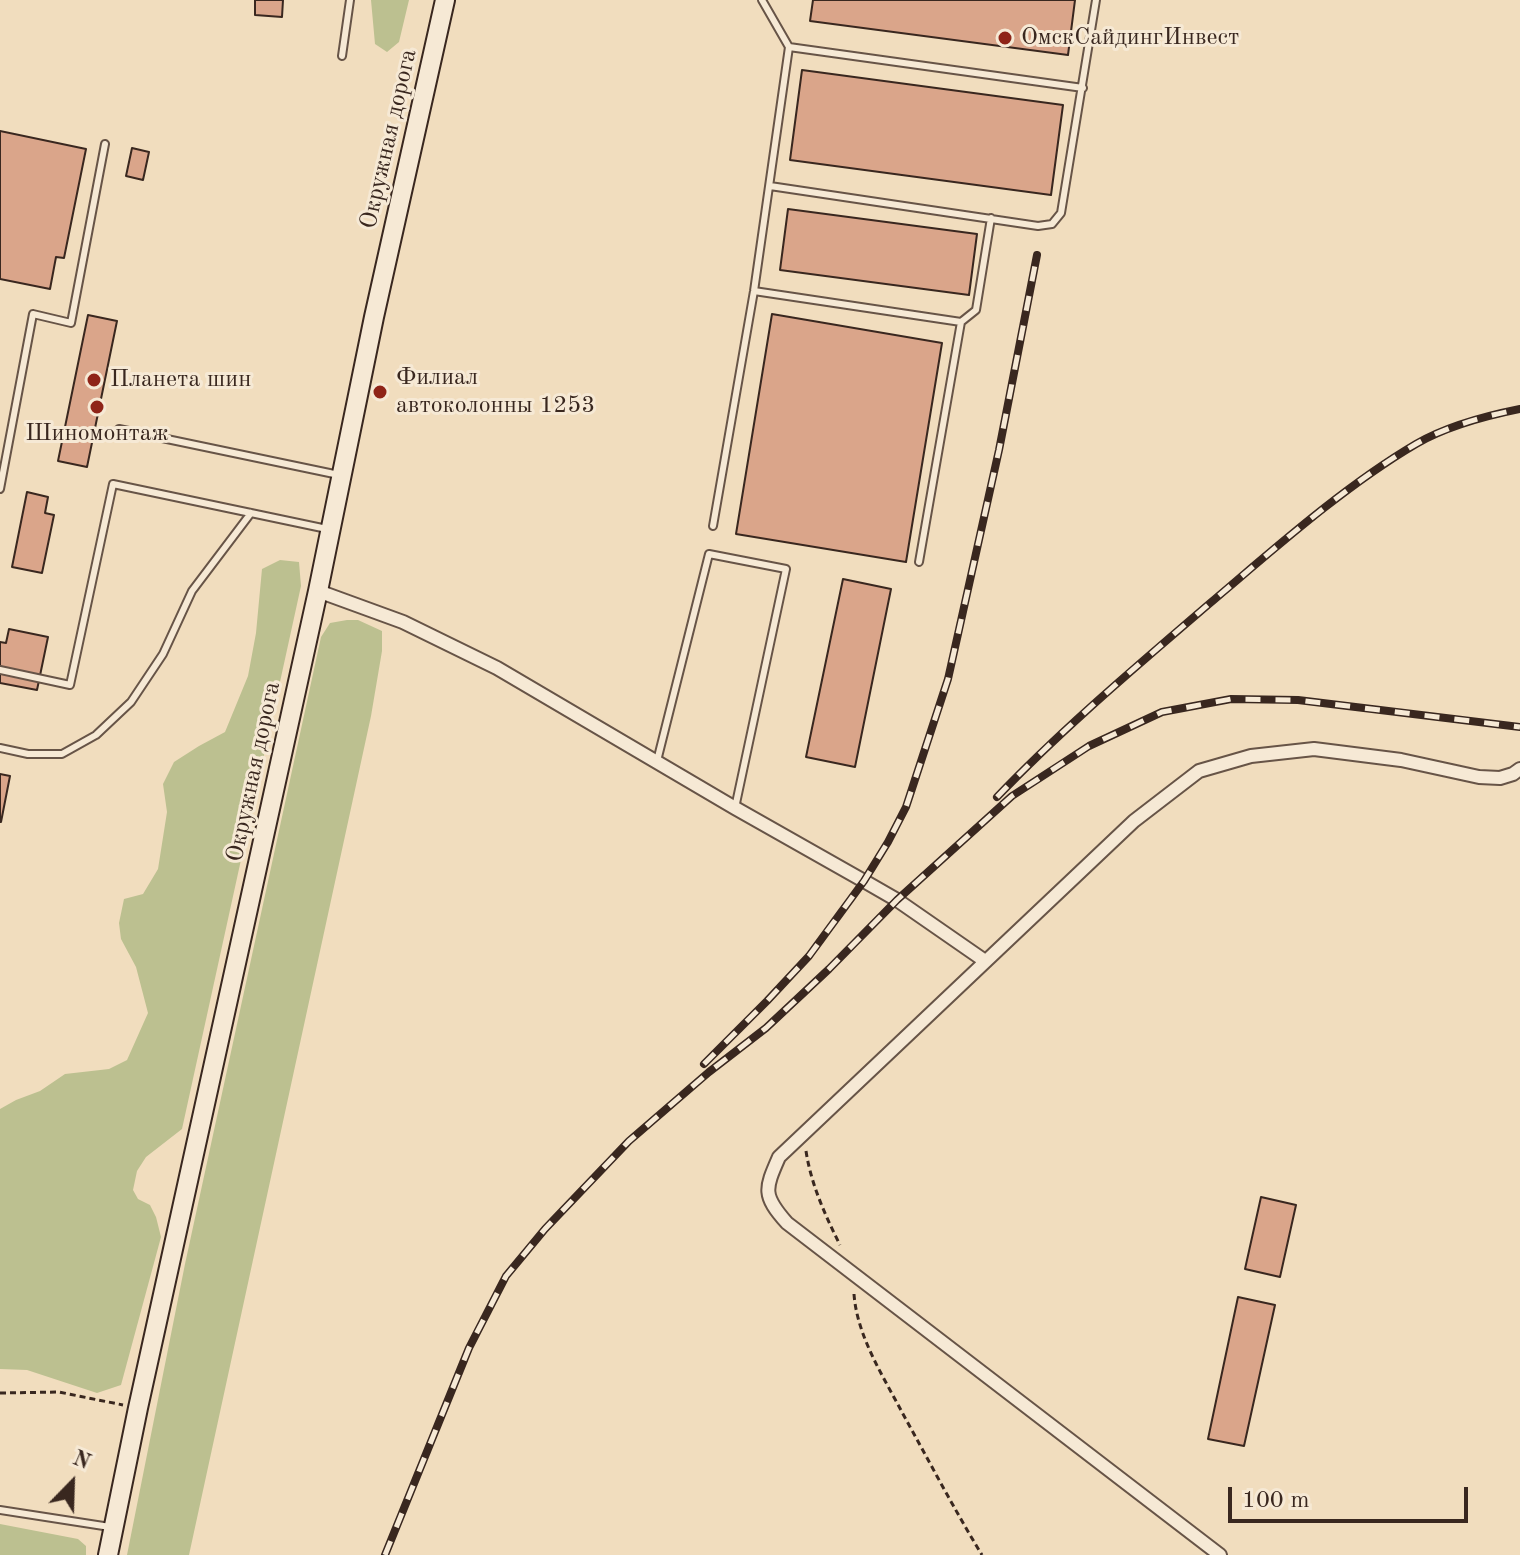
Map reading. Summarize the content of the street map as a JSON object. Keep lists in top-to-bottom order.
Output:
{
  "streets": {
    "main road": ["Окружная дорога"]
  },
  "places": [
    "ОмскСайдингИнвест",
    "Планета шин",
    "Филиал автоколонны 1253",
    "Шиномонтаж"
  ],
  "scale_bar": "100 m",
  "north": "top right"
}
